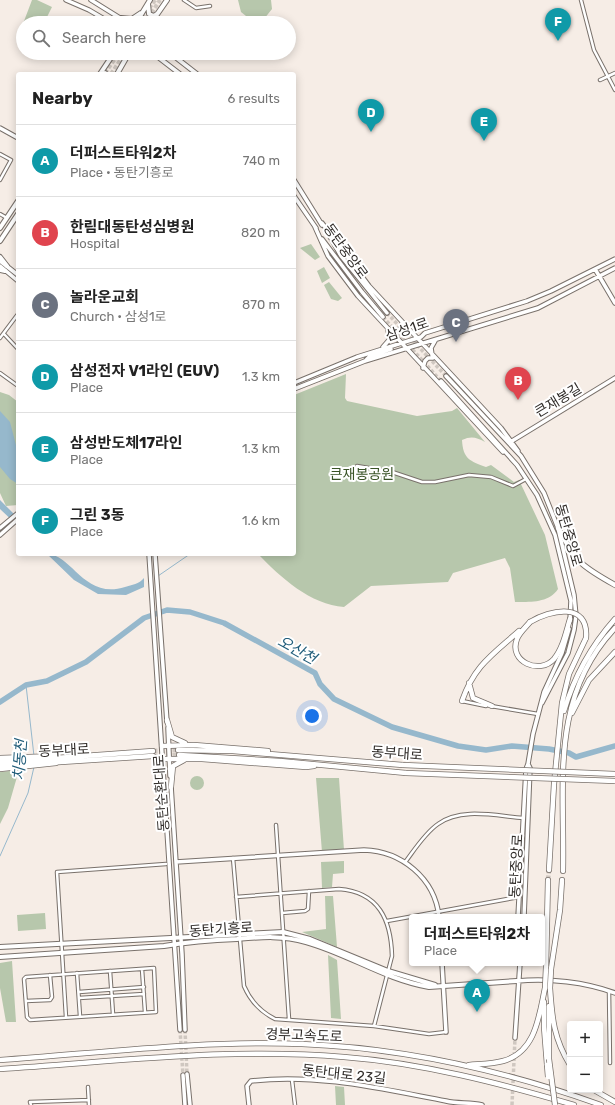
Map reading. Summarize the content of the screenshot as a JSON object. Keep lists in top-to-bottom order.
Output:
{
  "streets": {
    "highway": ["동부대로", "경부고속도로"],
    "main road": ["동탄기흥로"],
    "street": [
      "동탄중앙로",
      "삼성1로",
      "큰재봉길",
      "동탄순환대로",
      "동탄대로 23길"
    ]
  },
  "crossings": [
    ["동탄순환대로", "동탄기흥로"]
  ],
  "water": ["오산천", "치동천"],
  "parks": ["큰재봉공원"],
  "page": {
    "pins": [
      "F",
      "D",
      "E",
      "C",
      "B",
      "A"
    ],
    "search": "Search here",
    "heading": ["Nearby", "6 results"],
    "list": [
      {
        "mark": "A",
        "name": "더퍼스트타워2차",
        "note": "Place · 동탄기흥로",
        "value": "740 m"
      },
      {
        "mark": "B",
        "name": "한림대동탄성심병원",
        "note": "Hospital",
        "value": "820 m"
      },
      {
        "mark": "C",
        "name": "놀라운교회",
        "note": "Church · 삼성1로",
        "value": "870 m"
      },
      {
        "mark": "D",
        "name": "삼성전자 V1라인 (EUV)",
        "note": "Place",
        "value": "1.3 km"
      },
      {
        "mark": "E",
        "name": "삼성반도체17라인",
        "note": "Place",
        "value": "1.3 km"
      },
      {
        "mark": "F",
        "name": "그린 3동",
        "note": "Place",
        "value": "1.6 km"
      }
    ],
    "popup": ["더퍼스트타워2차", "Place"],
    "map_buttons": ["+", "−"]
  }
}
